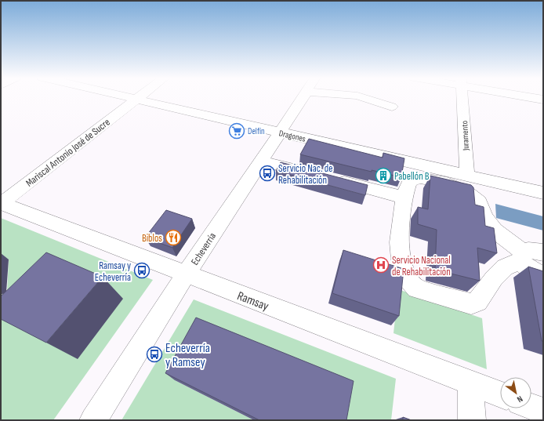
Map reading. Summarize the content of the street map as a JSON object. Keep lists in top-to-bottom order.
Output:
{
  "streets": {
    "street": [
      "Dragones",
      "Juramento",
      "Mariscal Antonio José de Sucre",
      "Echeverría",
      "Ramsay"
    ]
  },
  "crossings": [
    ["Dragones", "Juramento"],
    ["Dragones", "Mariscal Antonio José de Sucre"],
    ["Dragones", "Echeverría"],
    ["Mariscal Antonio José de Sucre", "Ramsay"],
    ["Echeverría", "Ramsay"]
  ],
  "places": {
    "supermarket": ["Delfín"],
    "bus stop": ["Servicio Nac. de Rehabilitación", "Ramsay y Echeverría", "Echeverría y Ramsey"],
    "building": ["Pabellón B"],
    "restaurant": ["Biblos"],
    "hospital": ["Servicio Nacional de Rehabilitación"]
  },
  "north": "bottom right"
}
